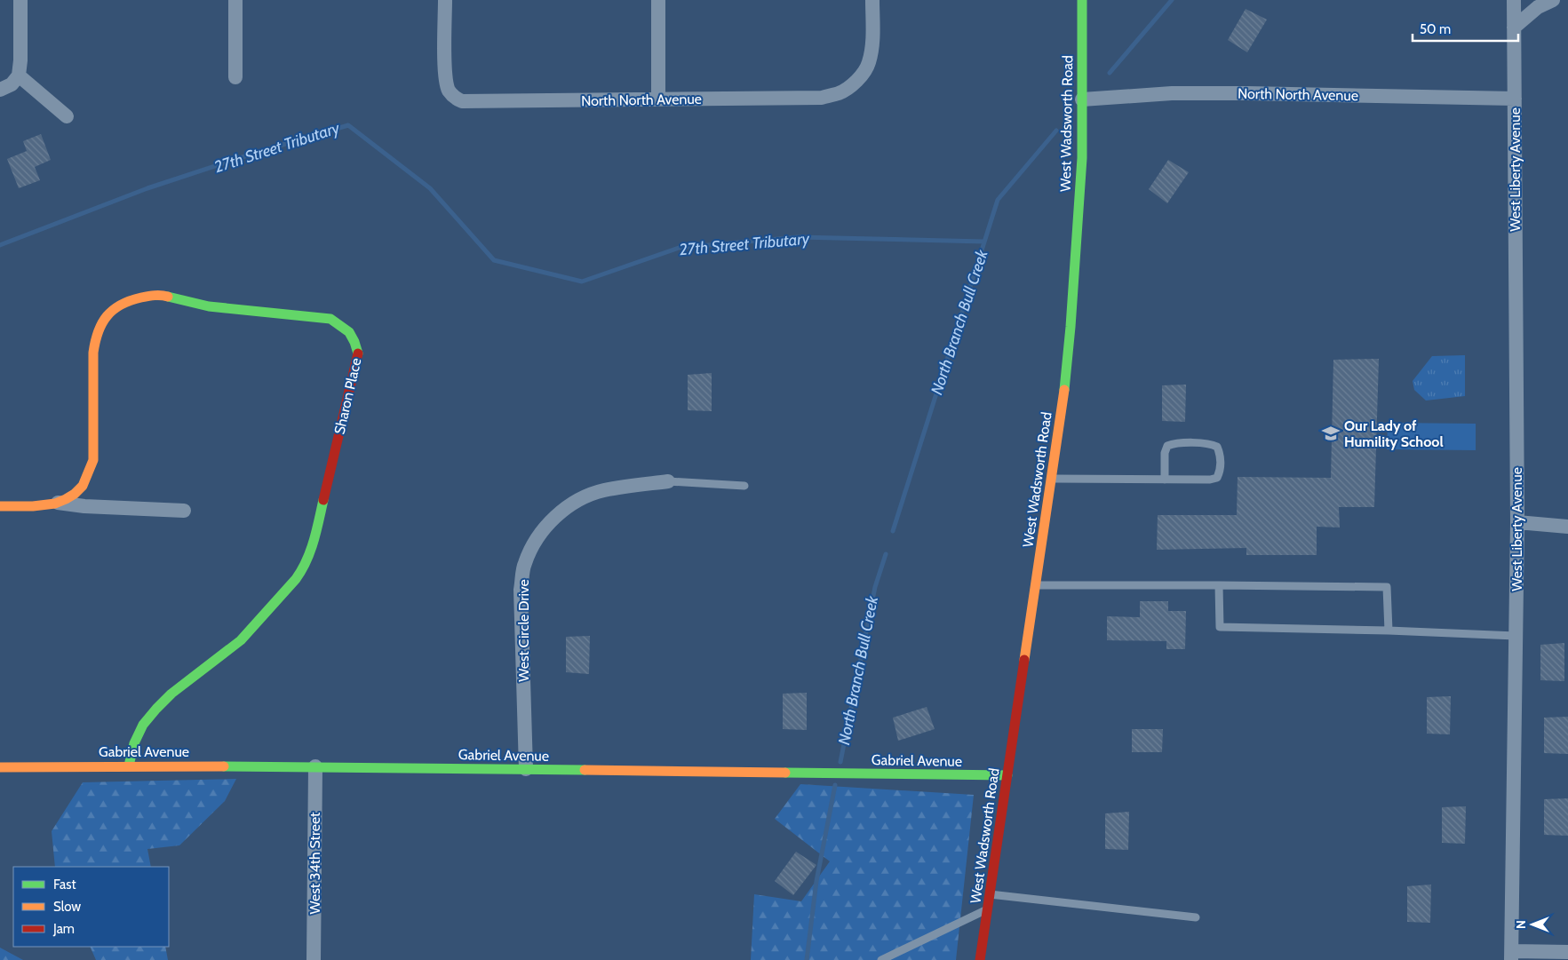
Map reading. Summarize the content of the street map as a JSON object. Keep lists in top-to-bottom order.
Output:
{
  "streets": {
    "street": [
      "North North Avenue",
      "West Wadsworth Road",
      "West Liberty Avenue",
      "Sharon Place",
      "West Circle Drive",
      "Gabriel Avenue",
      "West 34th Street"
    ]
  },
  "crossings": [
    ["North North Avenue", "West Wadsworth Road"],
    ["North North Avenue", "West Liberty Avenue"],
    ["West Wadsworth Road", "Gabriel Avenue"],
    ["Sharon Place", "Gabriel Avenue"],
    ["West Circle Drive", "Gabriel Avenue"],
    ["Gabriel Avenue", "West 34th Street"]
  ],
  "water": ["27th Street Tributary", "North Branch Bull Creek"],
  "places": {
    "school or university": ["Our Lady of Humility School"]
  },
  "legend": ["Fast", "Slow", "Jam"],
  "scale_bar": "50 m",
  "north": "left"
}
